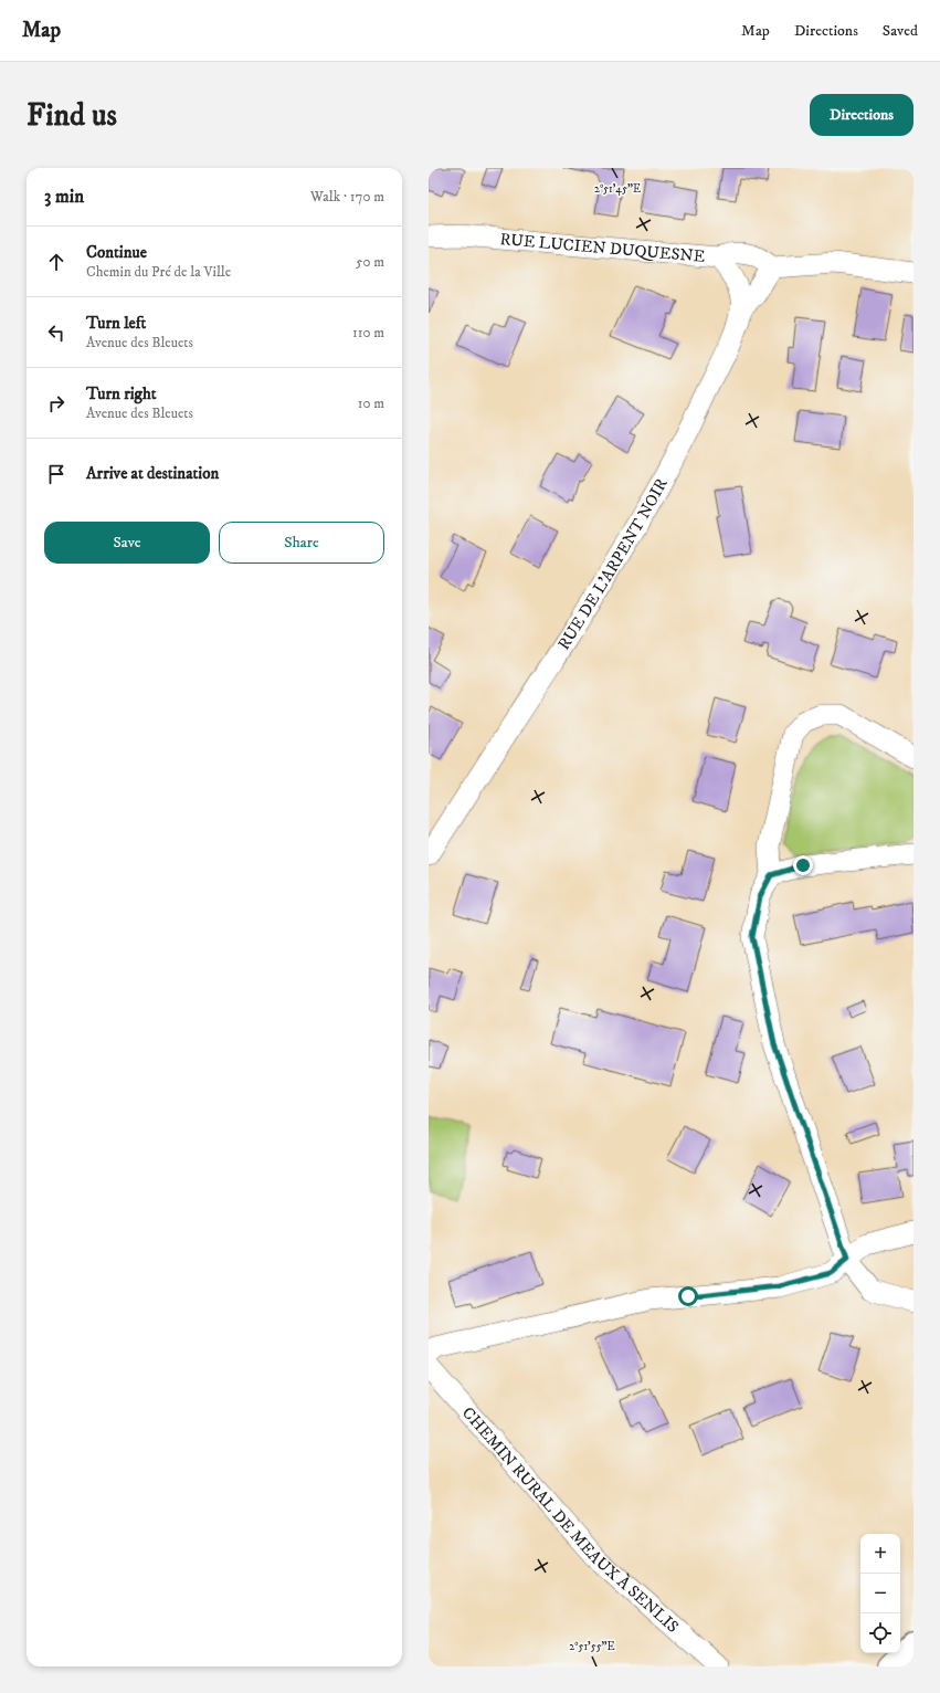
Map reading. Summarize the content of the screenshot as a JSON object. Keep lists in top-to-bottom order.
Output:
{
  "streets": {
    "street": ["RUE LUCIEN DUQUESNE", "RUE DE L'ARPENT NOIR", "CHEMIN RURAL DE MEAUX À SENLIS"]
  },
  "crossings": [
    ["RUE LUCIEN DUQUESNE", "RUE DE L'ARPENT NOIR"]
  ],
  "page": {
    "header": "Map",
    "nav": ["Map", "Directions", "Saved"],
    "buttons": [
      "Directions",
      ["Save", "Share"]
    ],
    "title": "Find us",
    "heading": ["3 min", "Walk · 170 m"],
    "list": [
      ["Continue", "Chemin du Pré de la Ville", "50 m"],
      ["Turn left", "Avenue des Bleuets", "110 m"],
      ["Turn right", "Avenue des Bleuets", "10 m"],
      "Arrive at destination"
    ],
    "map_buttons": ["+", "−"]
  },
  "coordinates": ["2°51'45\"E", "2°51'55\"E"]
}
